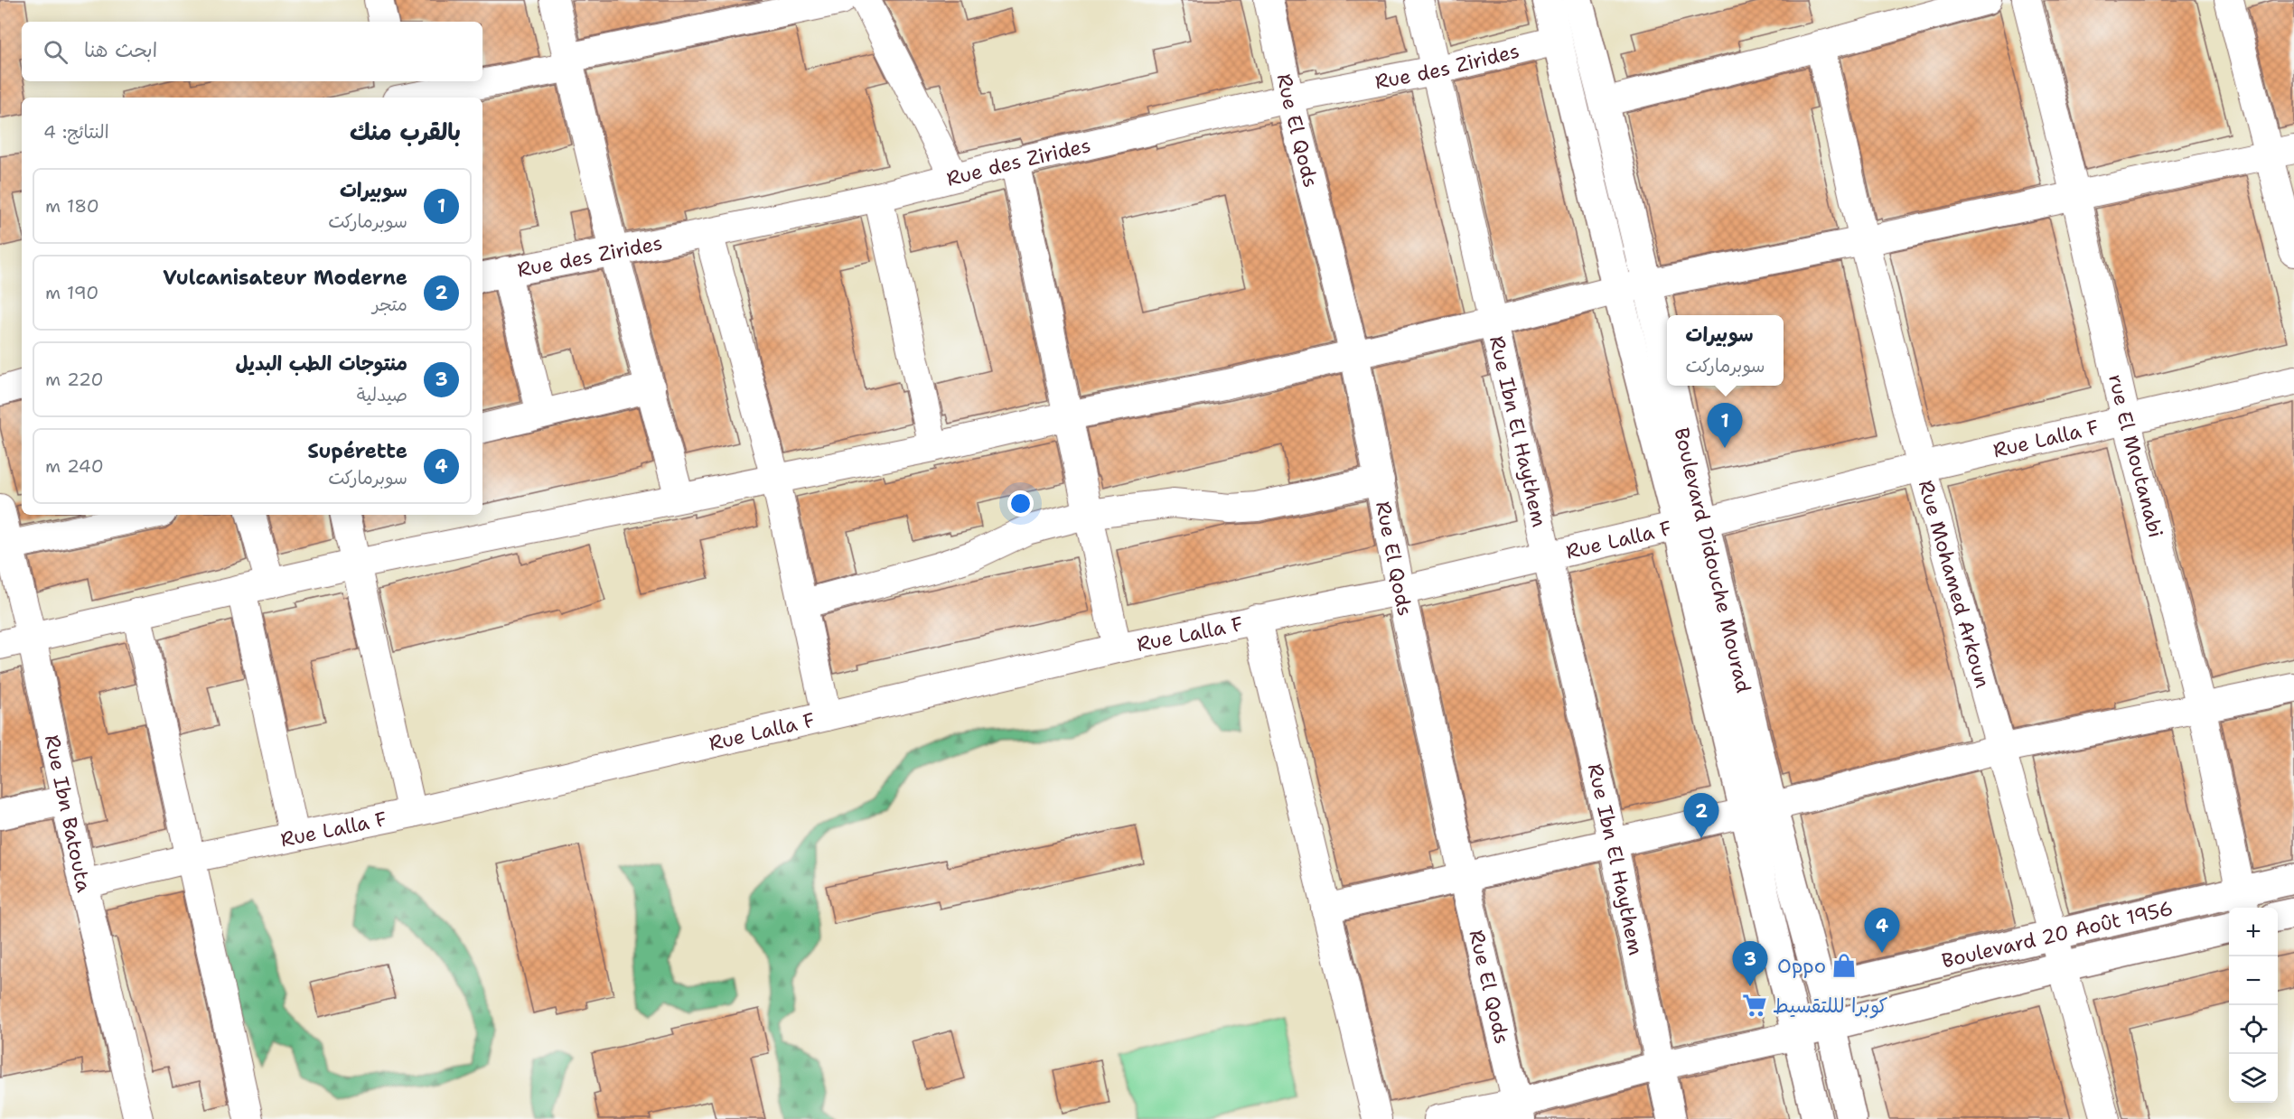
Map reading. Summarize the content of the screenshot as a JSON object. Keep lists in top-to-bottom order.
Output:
{
  "streets": {
    "main road": ["Boulevard Didouche Mourad", "Boulevard 20 Août 1956"],
    "street": [
      "Rue des Zirides",
      "Rue El Qods",
      "Rue Ibn El Haythem",
      "Rue Lalla F",
      "rue El Moutanabi",
      "Rue Mohamed Arkoun",
      "Rue Ibn Batouta"
    ]
  },
  "crossings": [
    ["Rue des Zirides", "Rue El Qods"],
    ["Rue des Zirides", "Rue Ibn El Haythem"],
    ["Rue des Zirides", "Boulevard Didouche Mourad"],
    ["Rue El Qods", "Rue Lalla F"],
    ["Rue Ibn El Haythem", "Rue Lalla F"],
    ["Rue Lalla F", "rue El Moutanabi"],
    ["Rue Lalla F", "Boulevard Didouche Mourad"],
    ["Rue Lalla F", "Rue Mohamed Arkoun"],
    ["Rue Lalla F", "Rue Ibn Batouta"],
    ["rue El Moutanabi", "Boulevard 20 Août 1956"],
    ["Boulevard Didouche Mourad", "Boulevard 20 Août 1956"],
    ["Rue Mohamed Arkoun", "Boulevard 20 Août 1956"]
  ],
  "places": {
    "shop": ["Oppo"],
    "supermarket": ["كوبرا لللتقسيط"]
  },
  "page": {
    "search": "ابحث هنا",
    "heading": ["بالقرب منك", "النتائج: 4"],
    "list": [
      {
        "mark": "1",
        "name": "سوبيرات",
        "note": "سوبرماركت",
        "value": "180 m"
      },
      {
        "mark": "2",
        "name": "Vulcanisateur Moderne",
        "note": "متجر",
        "value": "190 m"
      },
      {
        "mark": "3",
        "name": "منتوجات الطب البديل",
        "note": "صيدلية",
        "value": "220 m"
      },
      {
        "mark": "4",
        "name": "Supérette",
        "note": "سوبرماركت",
        "value": "240 m"
      }
    ],
    "popup": ["سوبيرات", "سوبرماركت"],
    "pins": [
      "1",
      "2",
      "4",
      "3"
    ],
    "map_buttons": ["+", "−"]
  }
}
